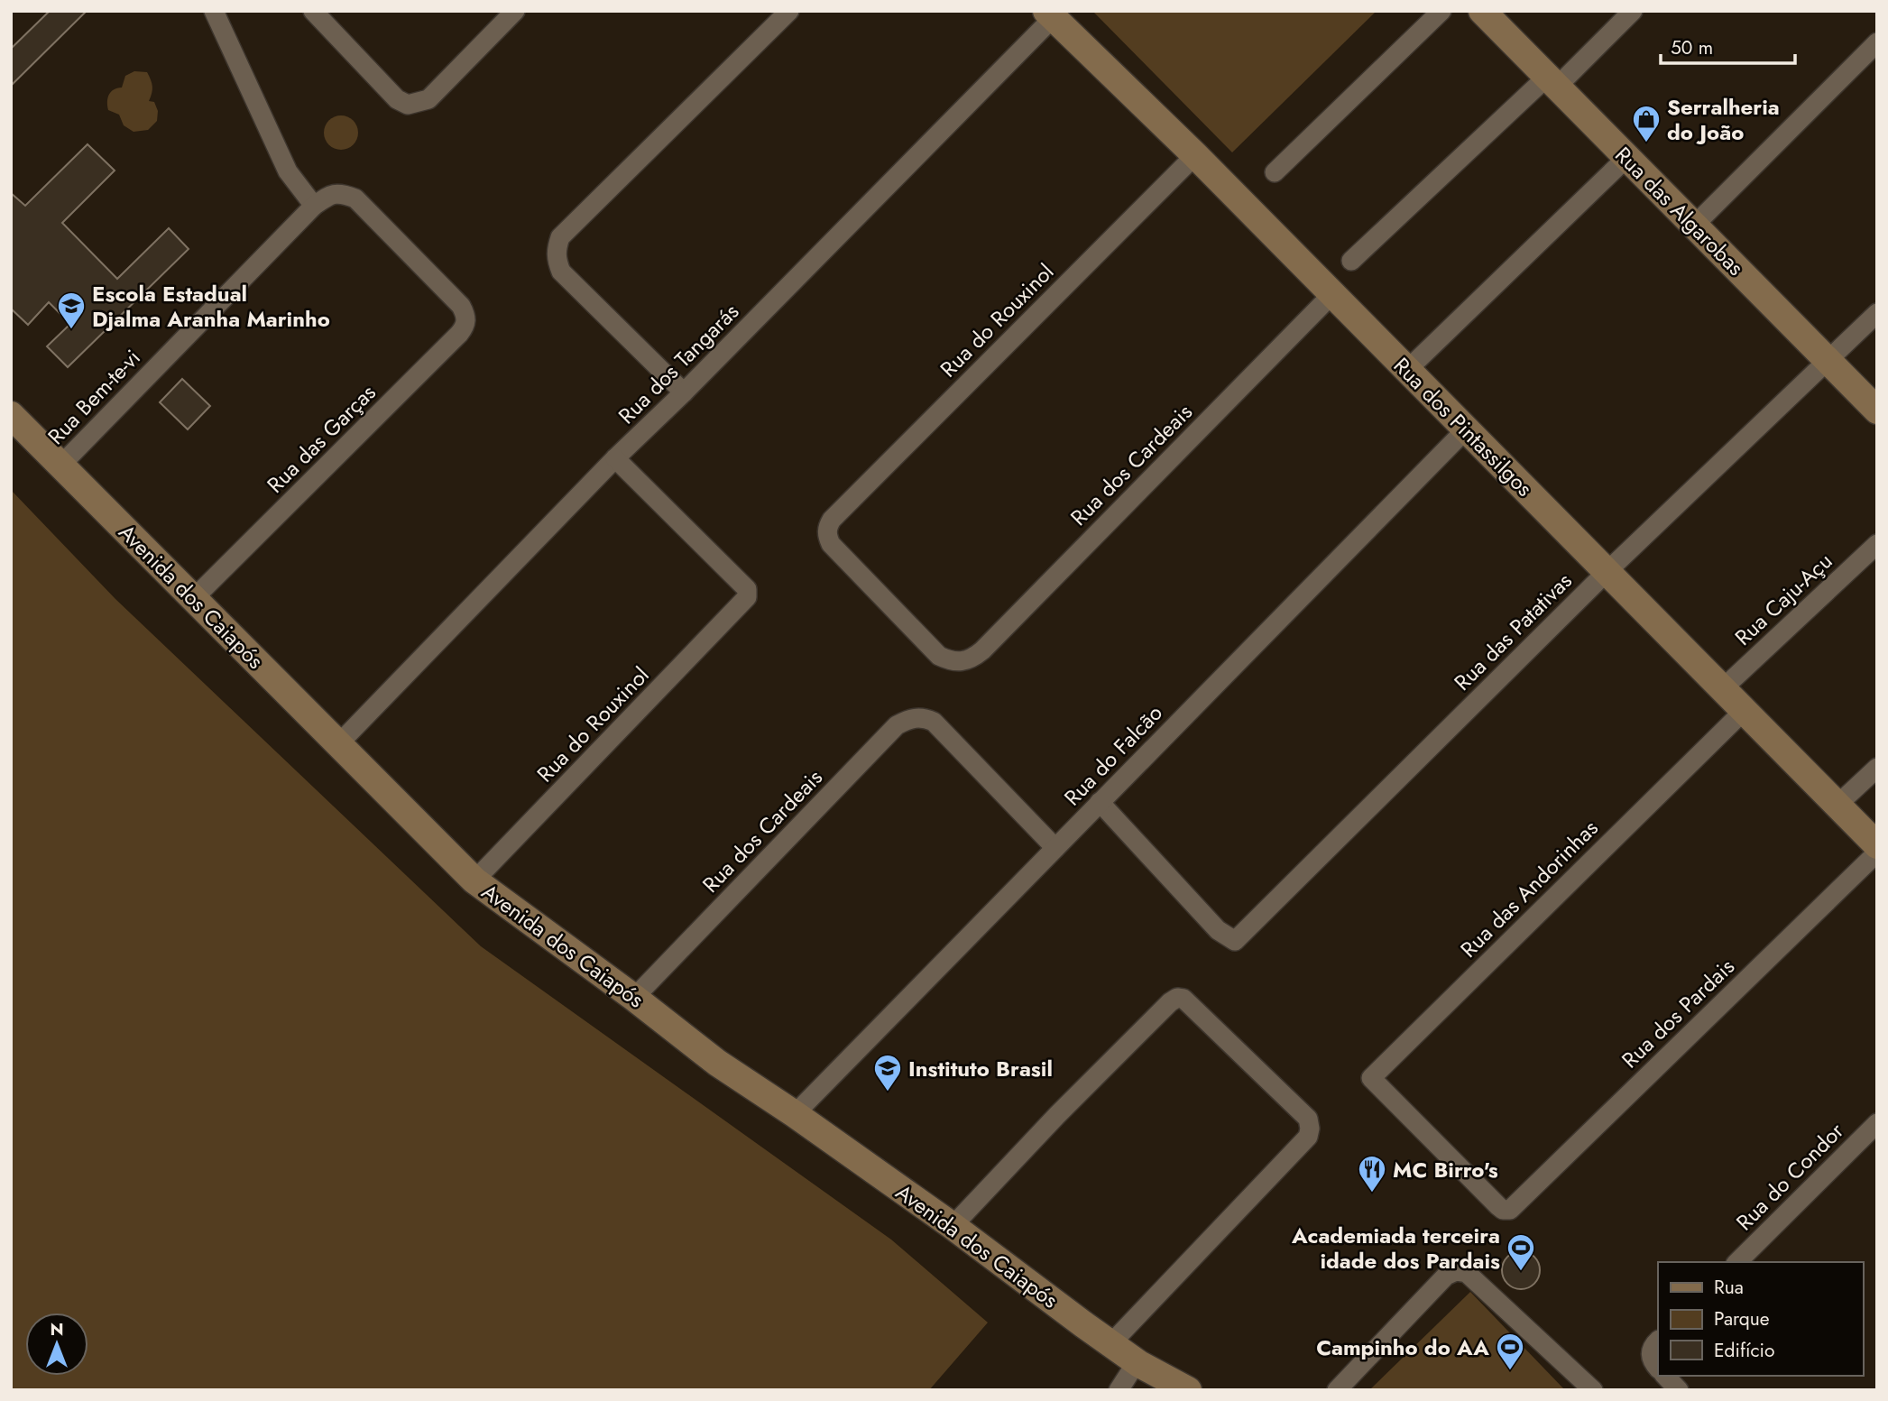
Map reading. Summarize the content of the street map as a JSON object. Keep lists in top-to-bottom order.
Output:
{
  "streets": {
    "street": [
      "Rua das Algarobas",
      "Rua do Rouxinol",
      "Rua dos Tangarás",
      "Rua Bem-te-vi",
      "Rua dos Pintassilgos",
      "Rua das Garças",
      "Rua dos Cardeais",
      "Avenida dos Caiapós",
      "Rua Caju-Açu",
      "Rua das Patativas",
      "Rua do Falcão",
      "Rua das Andorinhas",
      "Rua dos Pardais",
      "Rua do Condor"
    ]
  },
  "crossings": [
    ["Rua das Algarobas", "Rua das Patativas"],
    ["Rua do Rouxinol", "Rua dos Tangarás"],
    ["Rua do Rouxinol", "Rua dos Pintassilgos"],
    ["Rua do Rouxinol", "Rua dos Cardeais"],
    ["Rua do Rouxinol", "Avenida dos Caiapós"],
    ["Rua dos Tangarás", "Rua dos Pintassilgos"],
    ["Rua dos Tangarás", "Avenida dos Caiapós"],
    ["Rua Bem-te-vi", "Rua das Garças"],
    ["Rua Bem-te-vi", "Avenida dos Caiapós"],
    ["Rua dos Pintassilgos", "Rua dos Cardeais"],
    ["Rua dos Pintassilgos", "Rua Caju-Açu"],
    ["Rua dos Pintassilgos", "Rua das Patativas"],
    ["Rua dos Pintassilgos", "Rua do Falcão"],
    ["Rua dos Pintassilgos", "Rua das Andorinhas"],
    ["Rua das Garças", "Avenida dos Caiapós"],
    ["Rua dos Cardeais", "Avenida dos Caiapós"],
    ["Rua dos Cardeais", "Rua do Falcão"],
    ["Avenida dos Caiapós", "Rua do Falcão"],
    ["Rua das Patativas", "Rua do Falcão"],
    ["Rua das Andorinhas", "Rua dos Pardais"]
  ],
  "places": {
    "shop": ["Serralheria do João"],
    "school or university": ["Escola Estadual Djalma Aranha Marinho", "Instituto Brasil"],
    "restaurant": ["MC Birro's"],
    "sports": ["Academiada terceira idade dos Pardais", "Campinho do AA"]
  },
  "legend": ["Rua", "Parque", "Edifício"],
  "scale_bar": "50 m",
  "north": "top"
}
